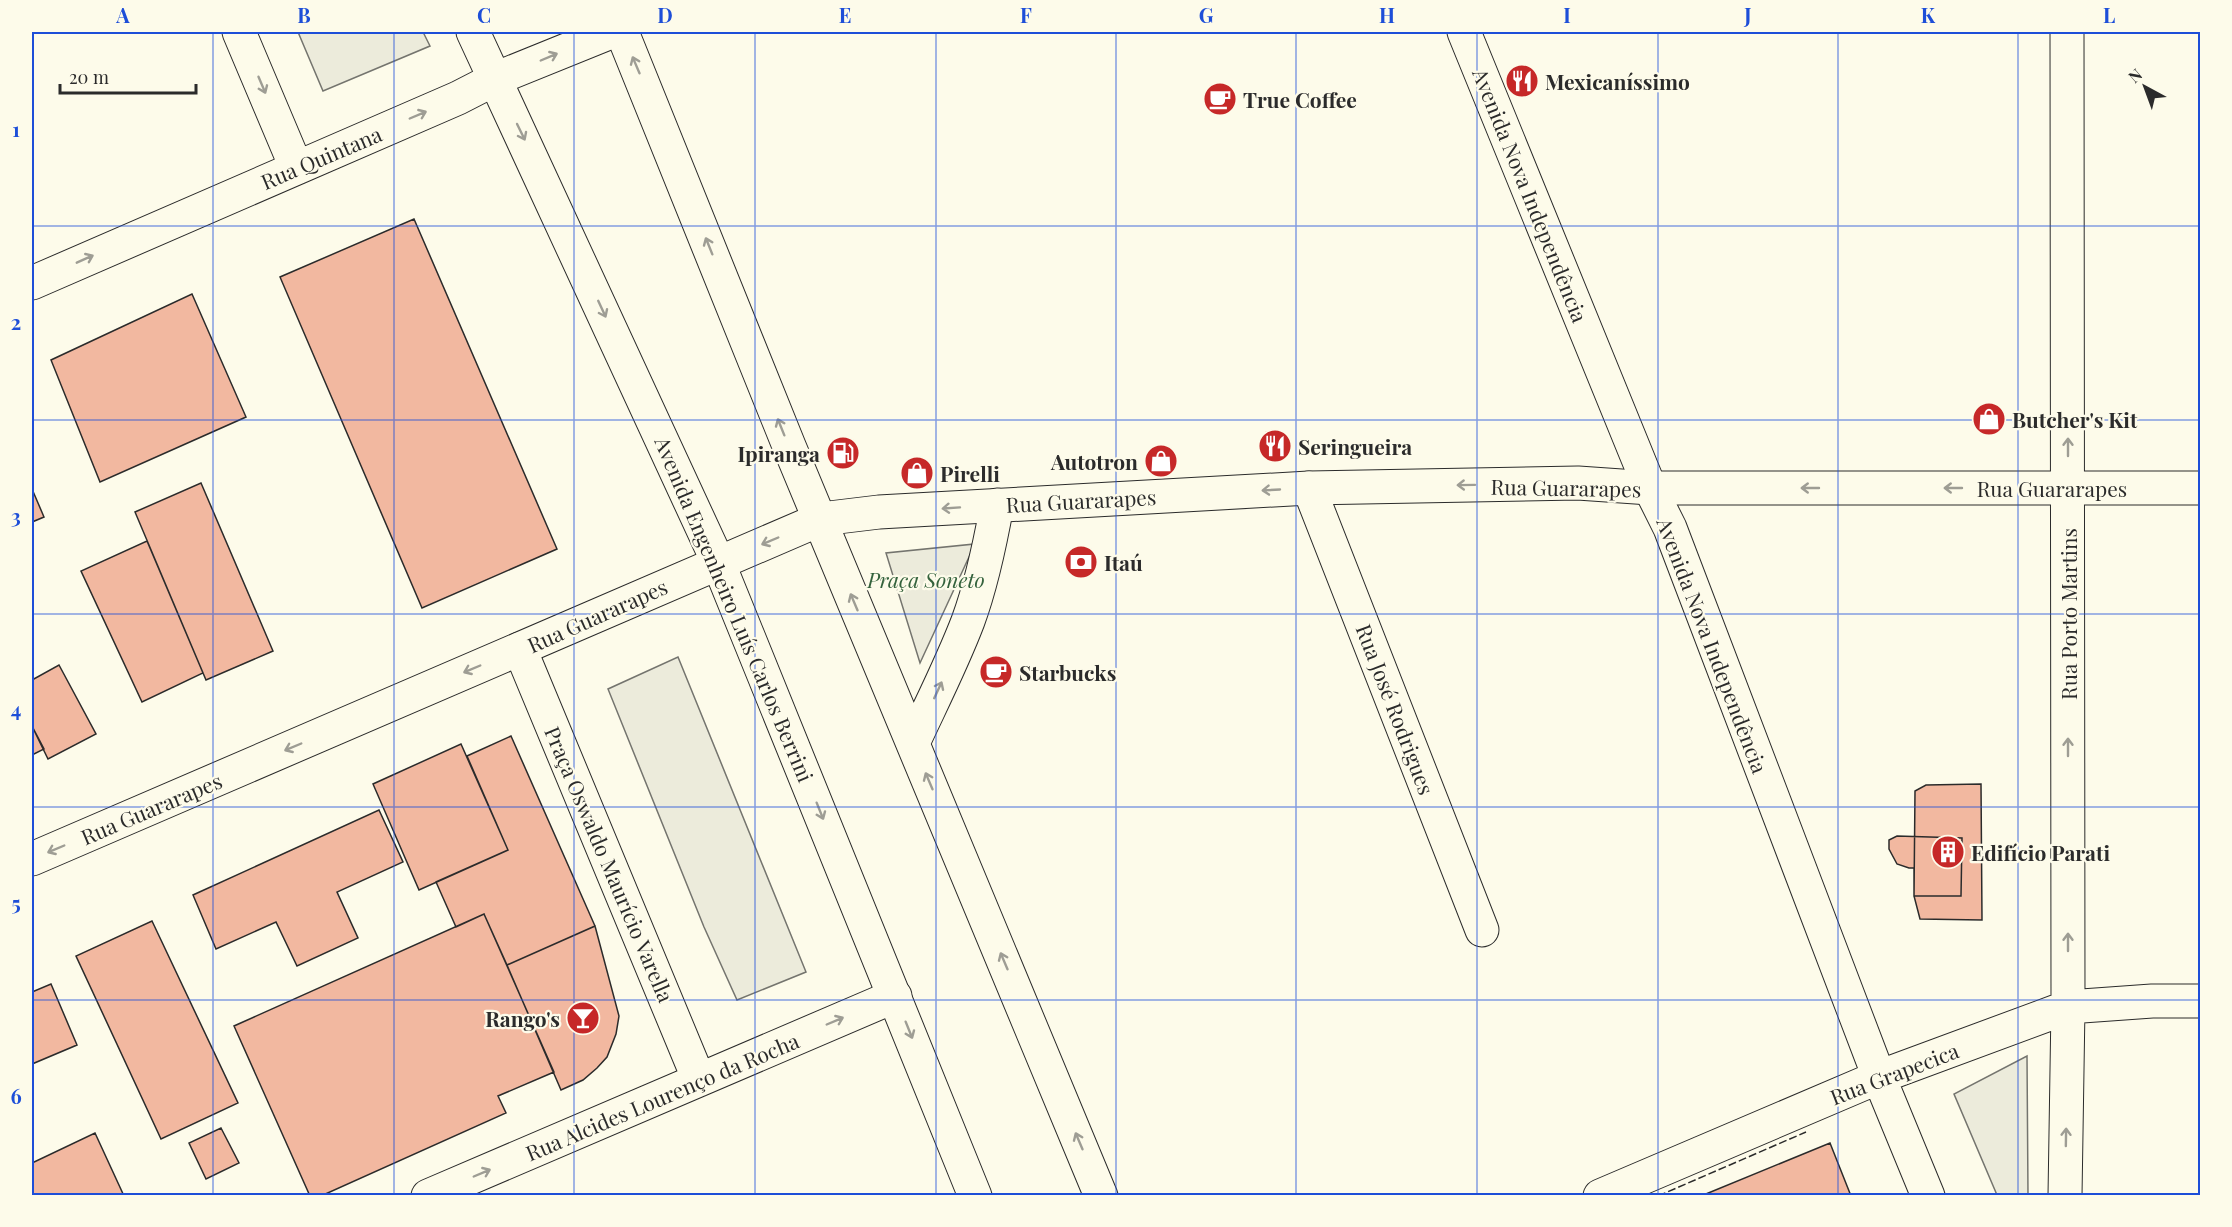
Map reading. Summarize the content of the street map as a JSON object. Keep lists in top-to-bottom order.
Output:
{
  "streets": {
    "street": [
      "Rua Quintana",
      "Avenida Nova Independência",
      "Rua Guararapes",
      "Avenida Engenheiro Luís Carlos Berrini",
      "Rua Porto Martins",
      "Rua José Rodrigues",
      "Praça Oswaldo Maurício Varella",
      "Rua Grapecica",
      "Rua Alcides Lourenço da Rocha"
    ]
  },
  "crossings": [
    ["Rua Quintana", "Avenida Engenheiro Luís Carlos Berrini"],
    ["Avenida Nova Independência", "Rua Guararapes"],
    ["Avenida Nova Independência", "Rua Grapecica"],
    ["Rua Guararapes", "Avenida Engenheiro Luís Carlos Berrini"],
    ["Rua Guararapes", "Rua Porto Martins"],
    ["Rua Guararapes", "Rua José Rodrigues"],
    ["Rua Guararapes", "Praça Oswaldo Maurício Varella"],
    ["Avenida Engenheiro Luís Carlos Berrini", "Rua Alcides Lourenço da Rocha"],
    ["Rua Porto Martins", "Rua Grapecica"],
    ["Praça Oswaldo Maurício Varella", "Rua Alcides Lourenço da Rocha"]
  ],
  "one_way": [
    "Rua Quintana",
    "Rua Guararapes",
    "Rua Porto Martins",
    "Rua Alcides Lourenço da Rocha"
  ],
  "parks": ["Praça Soneto"],
  "places": {
    "restaurant": ["Mexicaníssimo", "Seringueira"],
    "cafe": ["True Coffee", "Starbucks"],
    "shop": ["Butcher's Kit", "Autotron", "Pirelli"],
    "fuel station": ["Ipiranga"],
    "bank": ["Itaú"],
    "building": ["Edifício Parati"],
    "bar": ["Rango's"]
  },
  "scale_bar": "20 m",
  "north": "top left",
  "grid": {
    "columns": [
      "A",
      "B",
      "C",
      "D",
      "E",
      "F",
      "G",
      "H",
      "I",
      "J",
      "K",
      "L"
    ],
    "rows": [
      "1",
      "2",
      "3",
      "4",
      "5",
      "6"
    ]
  }
}
